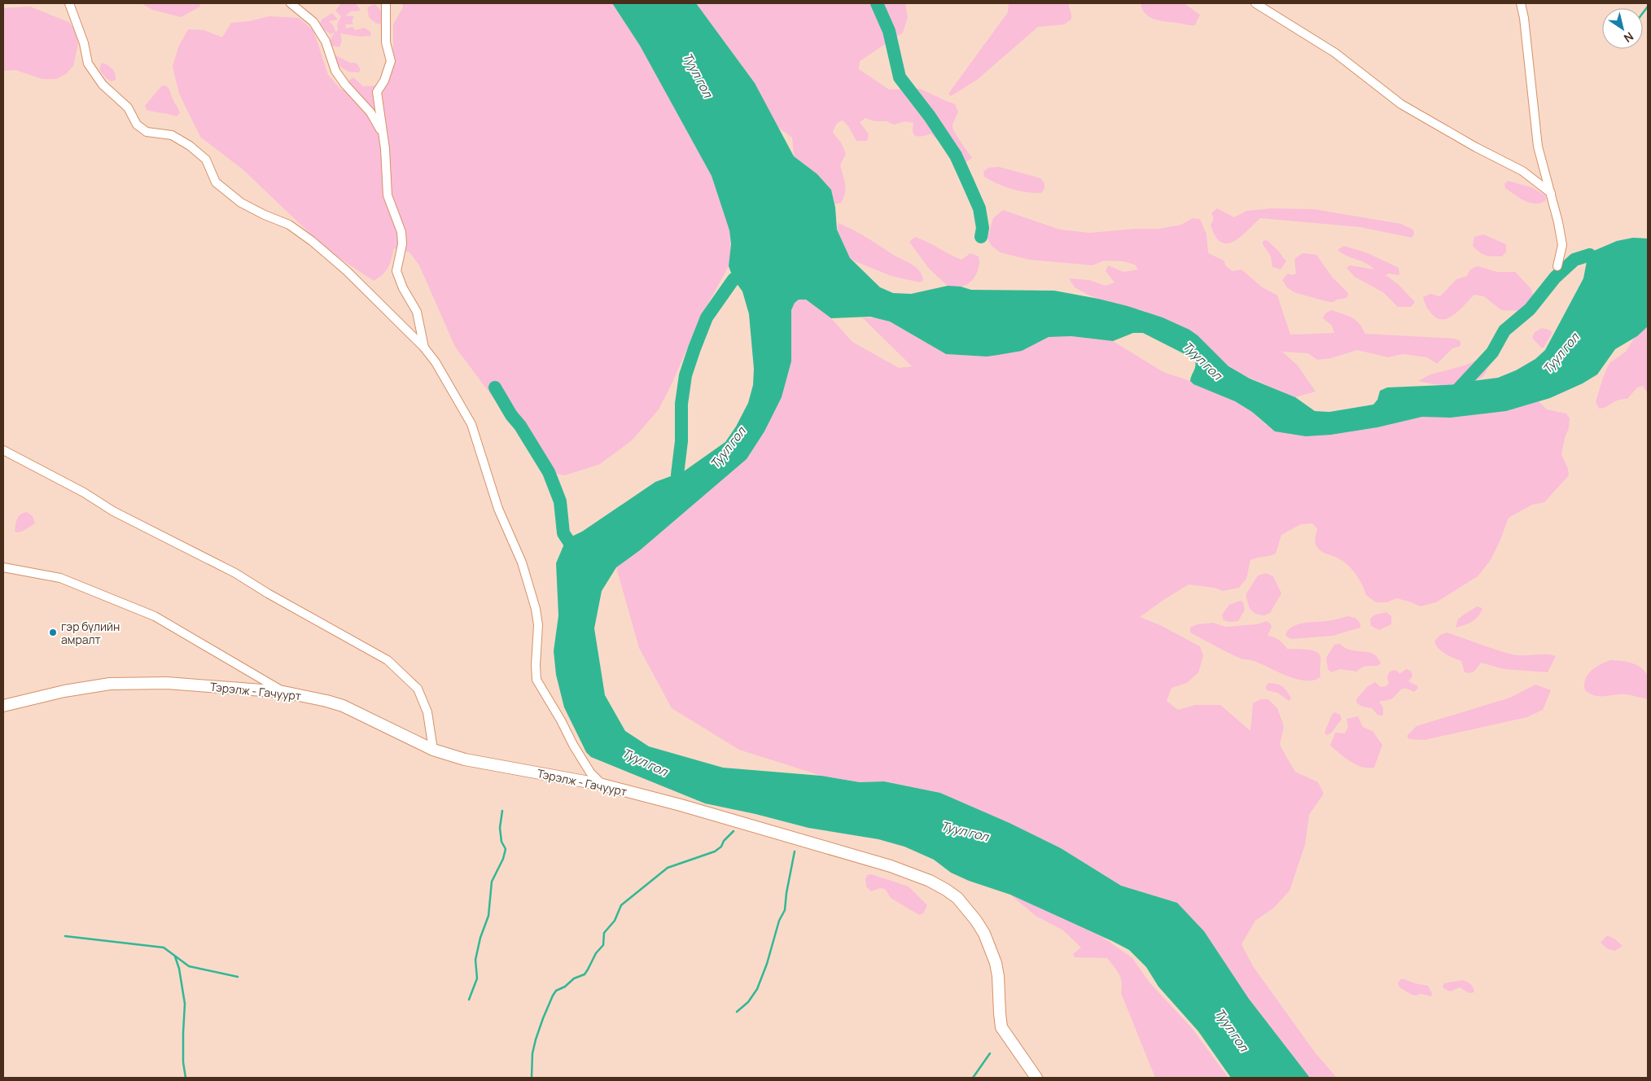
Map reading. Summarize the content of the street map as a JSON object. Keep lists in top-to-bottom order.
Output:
{
  "streets": {
    "main road": ["Тэрэлж - Гачуурт"]
  },
  "water": ["Туул гол"],
  "places": ["гэр бүлийн амралт"],
  "north": "bottom right"
}
